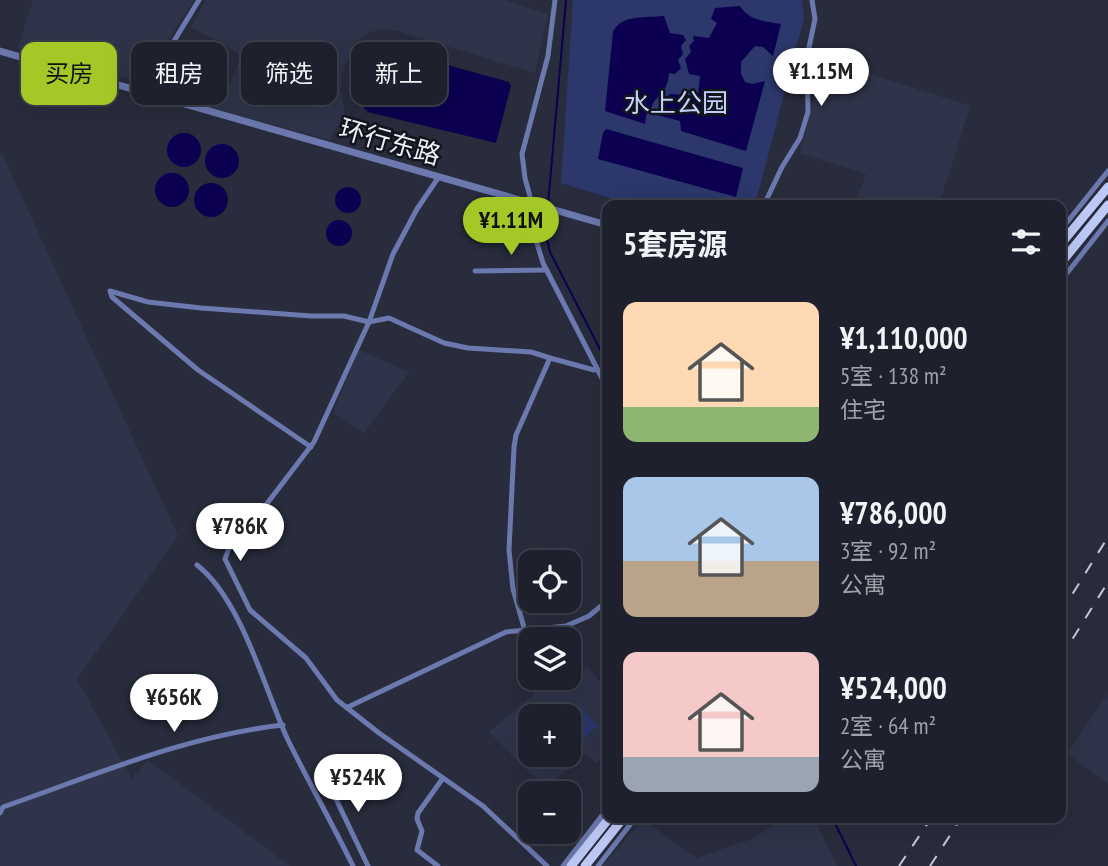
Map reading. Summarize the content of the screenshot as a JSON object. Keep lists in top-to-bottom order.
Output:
{
  "streets": {
    "street": ["环行东路"]
  },
  "parks": ["水上公园"],
  "page": {
    "chip": [
      "买房",
      "租房",
      "筛选",
      "新上"
    ],
    "price": [
      "¥1.15M",
      "¥1.11M",
      "¥786K",
      "¥656K",
      "¥524K"
    ],
    "heading": "5套房源",
    "list": [
      {
        "name": "¥1,110,000",
        "note": "5室 · 138 m² · 住宅"
      },
      {
        "name": "¥786,000",
        "note": "3室 · 92 m² · 公寓"
      },
      {
        "name": "¥524,000",
        "note": "2室 · 64 m² · 公寓"
      }
    ],
    "map_buttons": ["+", "−"]
  }
}
